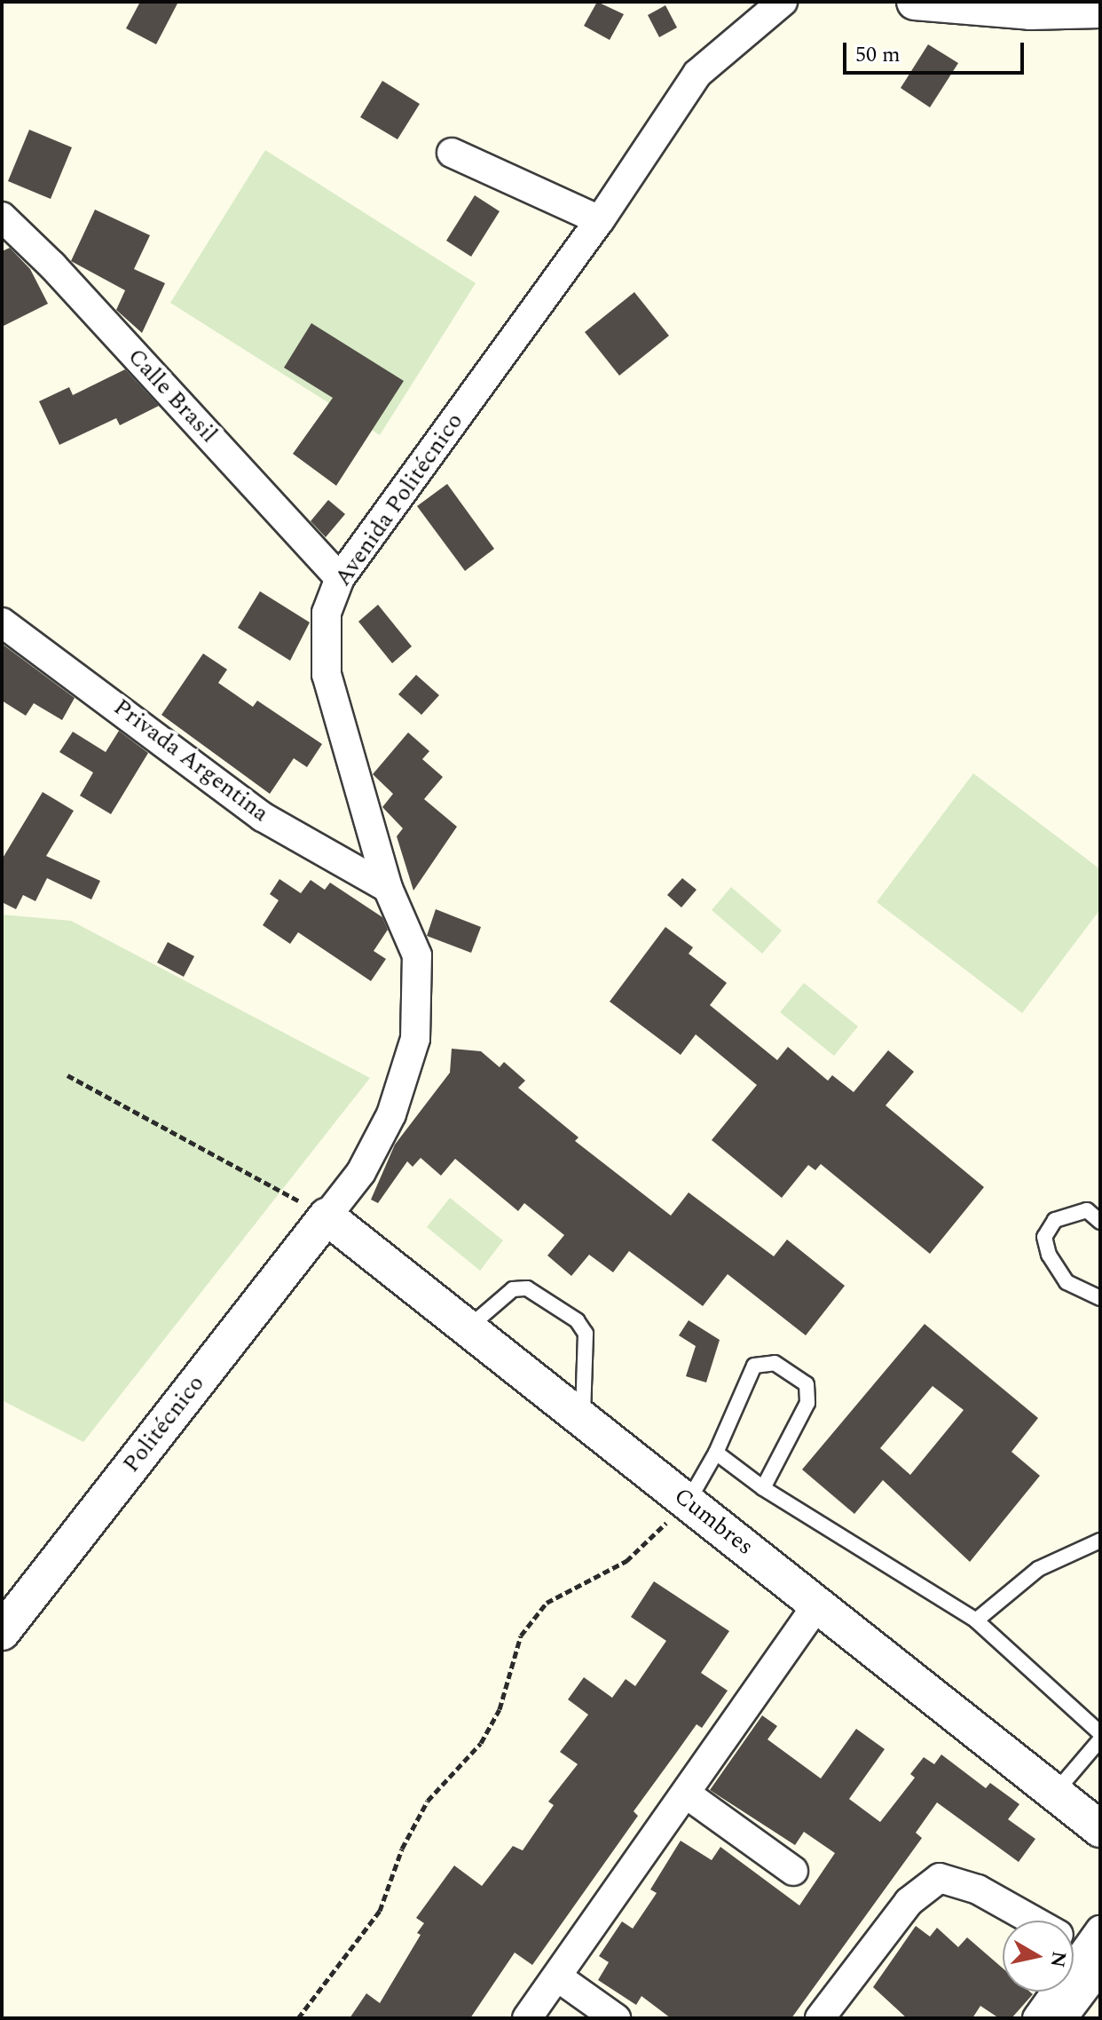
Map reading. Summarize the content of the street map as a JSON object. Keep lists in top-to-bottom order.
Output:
{
  "streets": {
    "street": [
      "Calle Brasil",
      "Avenida Politécnico",
      "Privada Argentina",
      "Politécnico",
      "Cumbres"
    ]
  },
  "crossings": [
    ["Calle Brasil", "Avenida Politécnico"],
    ["Avenida Politécnico", "Privada Argentina"],
    ["Avenida Politécnico", "Politécnico"],
    ["Avenida Politécnico", "Cumbres"],
    ["Politécnico", "Cumbres"]
  ],
  "scale_bar": "50 m",
  "north": "right"
}
